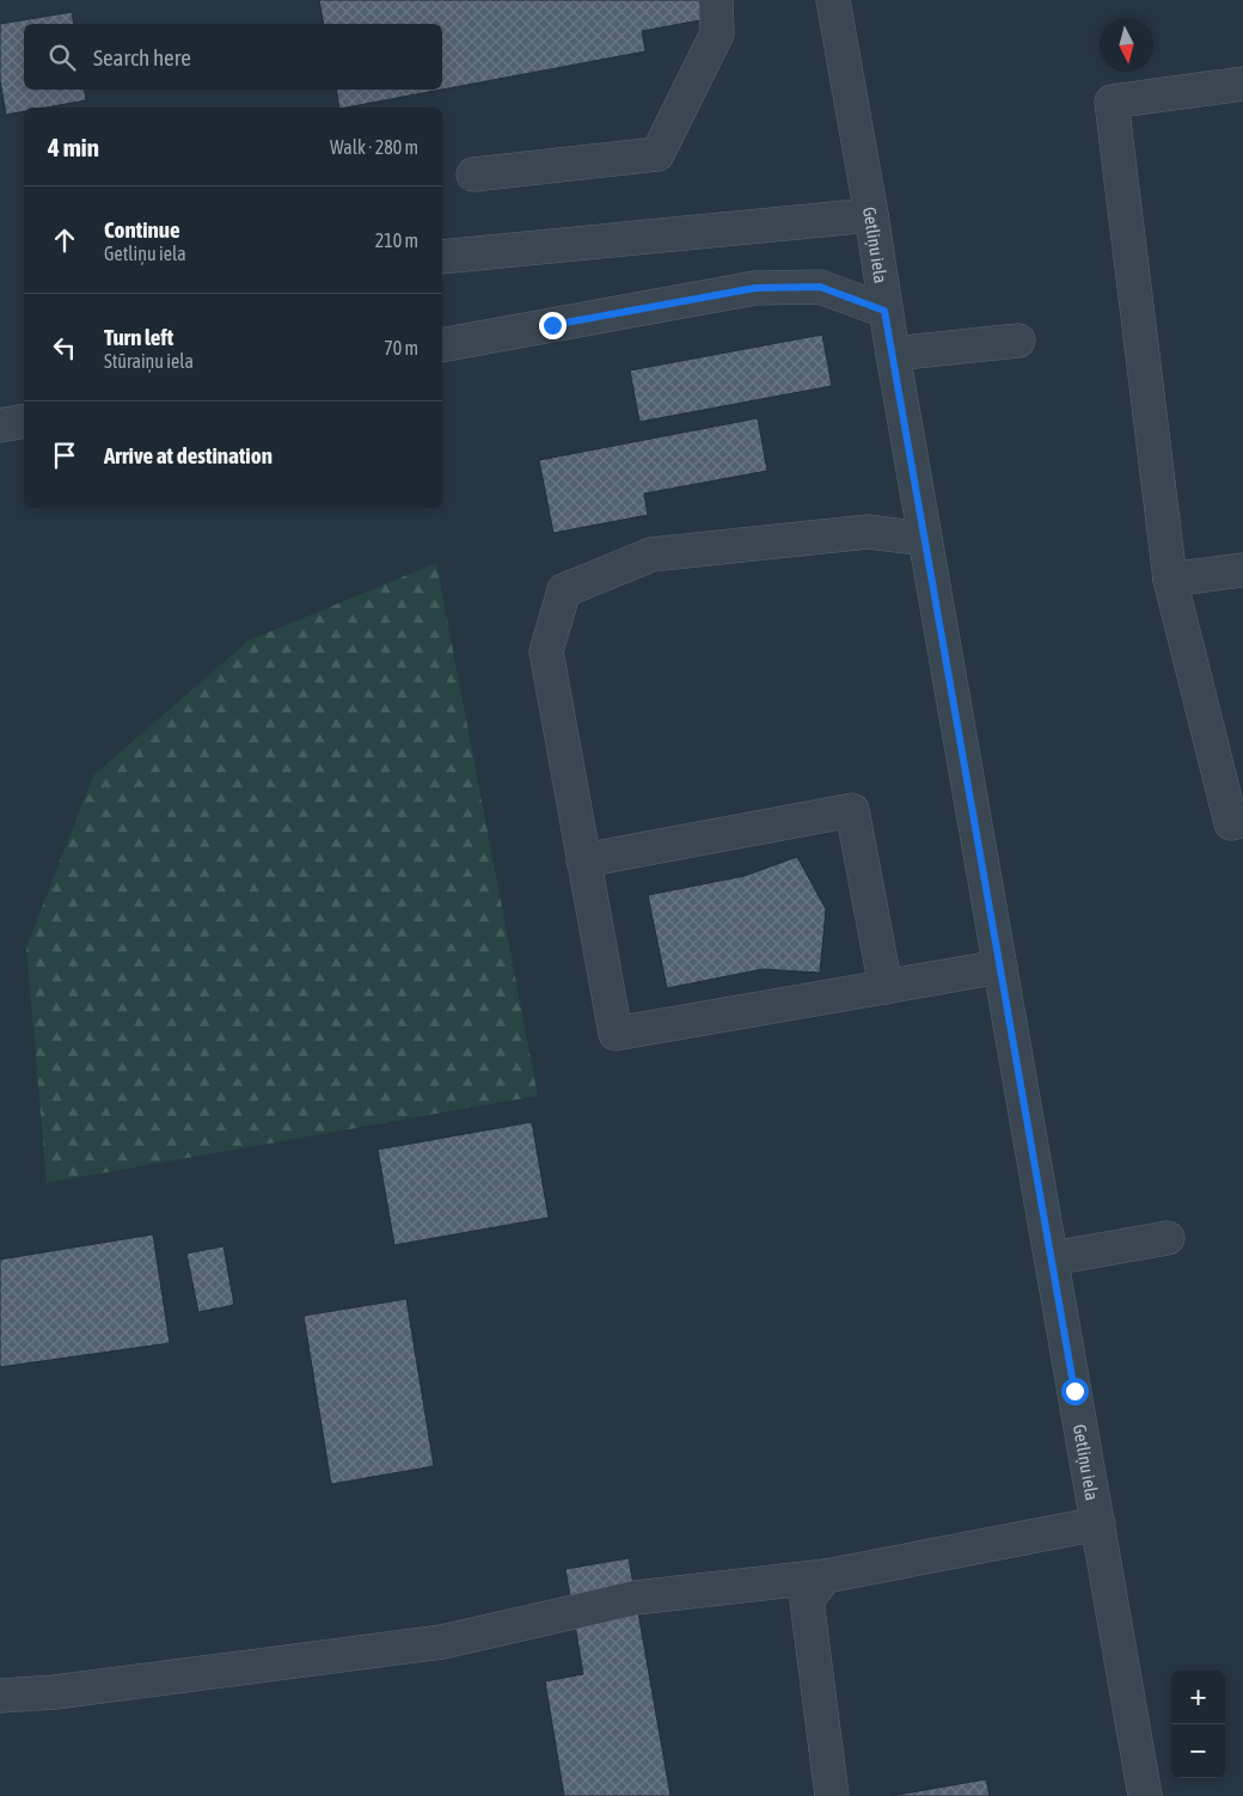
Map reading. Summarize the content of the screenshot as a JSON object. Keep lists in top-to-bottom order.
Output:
{
  "streets": {
    "street": ["Getliņu iela"]
  },
  "north": "bottom",
  "page": {
    "search": "Search here",
    "heading": ["4 min", "Walk · 280 m"],
    "list": [
      ["Continue", "Getliņu iela", "210 m"],
      ["Turn left", "Stūraiņu iela", "70 m"],
      "Arrive at destination"
    ],
    "map_buttons": ["+", "−"]
  }
}
